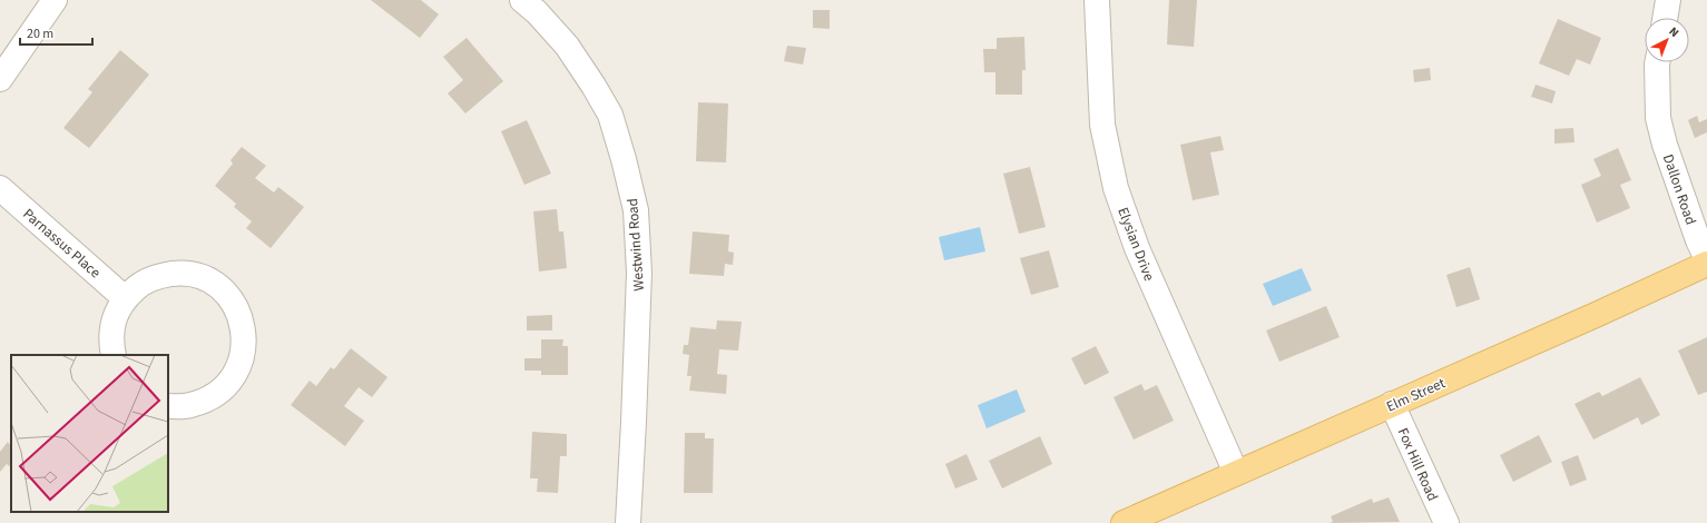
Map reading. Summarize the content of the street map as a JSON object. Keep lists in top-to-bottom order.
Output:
{
  "streets": {
    "main road": ["Elm Street"],
    "street": [
      "Dallon Road",
      "Parnassus Place",
      "Elysian Drive",
      "Westwind Road",
      "Fox Hill Road"
    ]
  },
  "crossings": [
    ["Elysian Drive", "Elm Street"],
    ["Elm Street", "Fox Hill Road"]
  ],
  "scale_bar": "20 m",
  "north": "top right"
}
